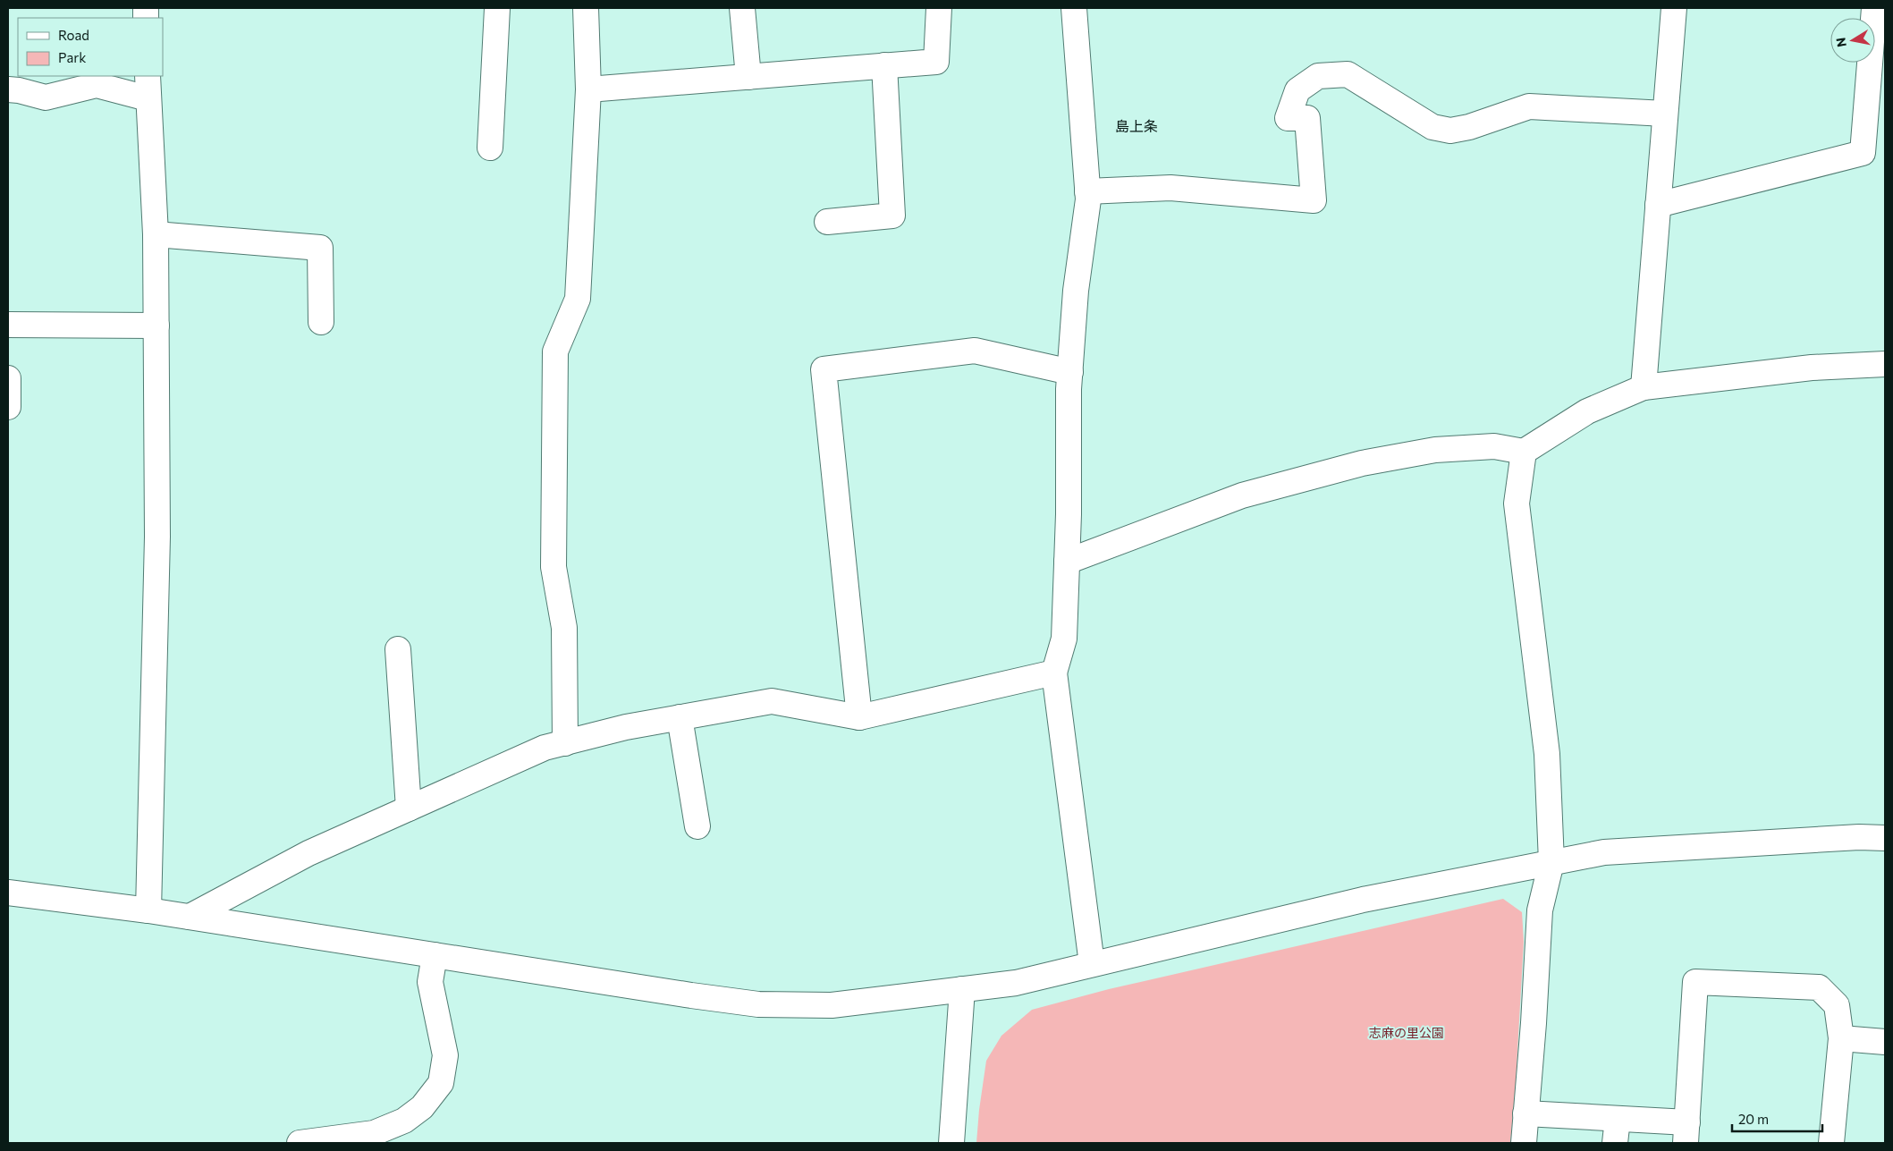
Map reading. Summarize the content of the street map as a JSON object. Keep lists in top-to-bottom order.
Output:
{
  "districts": ["島上条"],
  "parks": ["志麻の里公園"],
  "legend": ["Road", "Park"],
  "scale_bar": "20 m",
  "north": "left"
}
